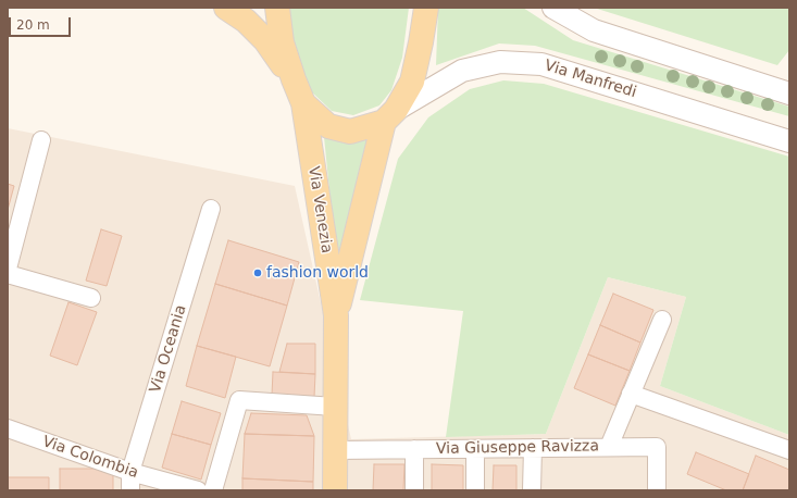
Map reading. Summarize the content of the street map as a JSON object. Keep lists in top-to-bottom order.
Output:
{
  "streets": {
    "main road": ["Via Venezia"],
    "street": [
      "Via Manfredi",
      "Via Oceania",
      "Via Giuseppe Ravizza",
      "Via Colombia"
    ]
  },
  "crossings": [
    ["Via Manfredi", "Via Venezia"],
    ["Via Venezia", "Via Giuseppe Ravizza"],
    ["Via Oceania", "Via Colombia"]
  ],
  "places": ["fashion world"],
  "scale_bar": "20 m"
}
